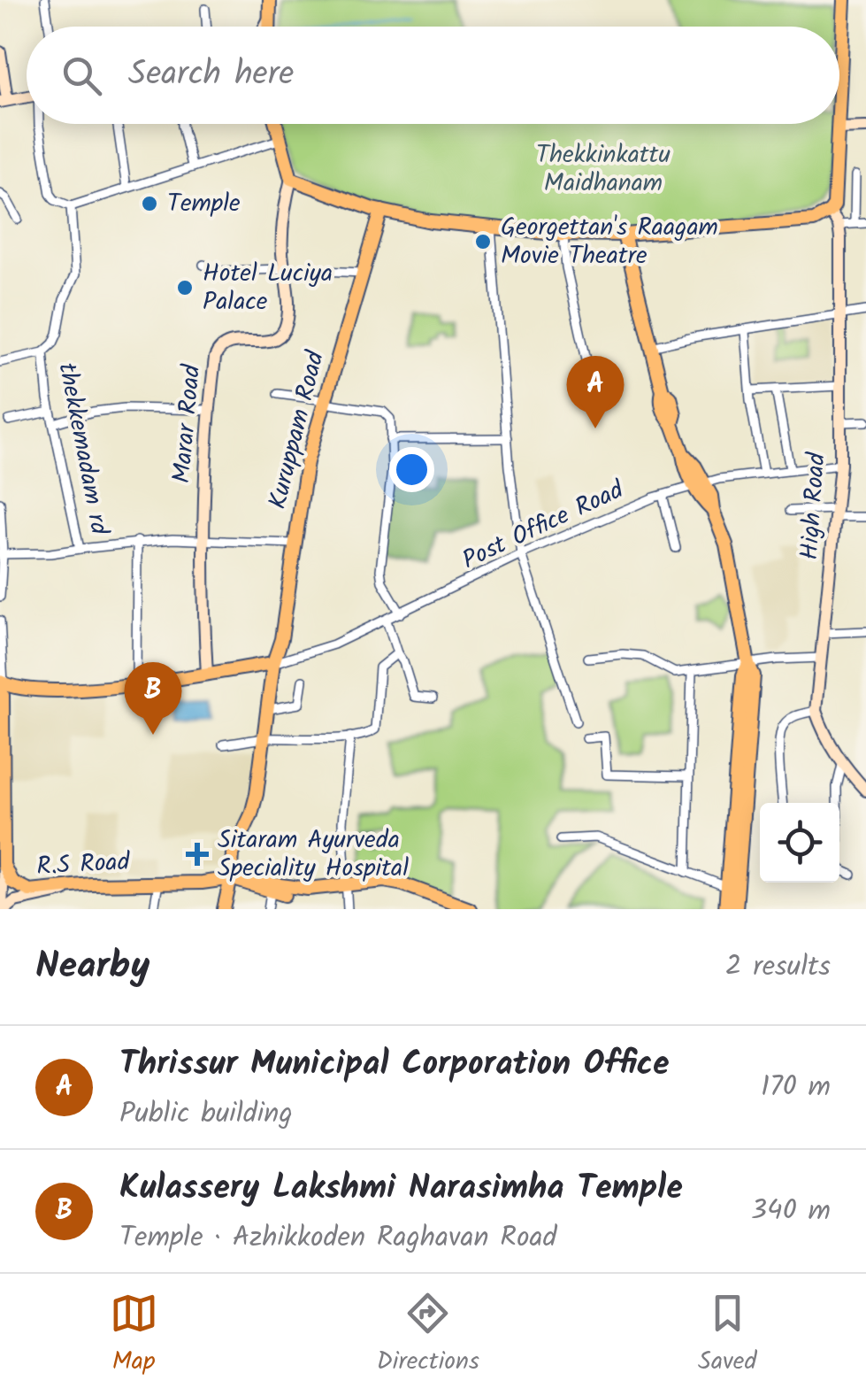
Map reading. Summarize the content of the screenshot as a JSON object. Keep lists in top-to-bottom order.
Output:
{
  "streets": {
    "main road": ["Kuruppam Road", "R.S Road"],
    "street": [
      "Marar Road",
      "thekkemadam rd",
      "High Road",
      "Post Office Road"
    ]
  },
  "crossings": [
    ["Marar Road", "thekkemadam rd"],
    ["Kuruppam Road", "thekkemadam rd"],
    ["Kuruppam Road", "Post Office Road"],
    ["Kuruppam Road", "R.S Road"],
    ["High Road", "Post Office Road"]
  ],
  "parks": ["Thekkinkattu Maidhanam"],
  "places": {
    "other": ["Temple", "Georgettan's Raagam Movie Theatre", "Hotel Luciya Palace"],
    "health": ["Sitaram Ayurveda Speciality Hospital"]
  },
  "page": {
    "search": "Search here",
    "pins": ["A", "B"],
    "heading": ["Nearby", "2 results"],
    "list": [
      {
        "mark": "A",
        "name": "Thrissur Municipal Corporation Office",
        "note": "Public building",
        "value": "170 m"
      },
      {
        "mark": "B",
        "name": "Kulassery Lakshmi Narasimha Temple",
        "note": "Temple · Azhikkoden Raghavan Road",
        "value": "340 m"
      }
    ],
    "nav": ["Map", "Directions", "Saved"]
  }
}
